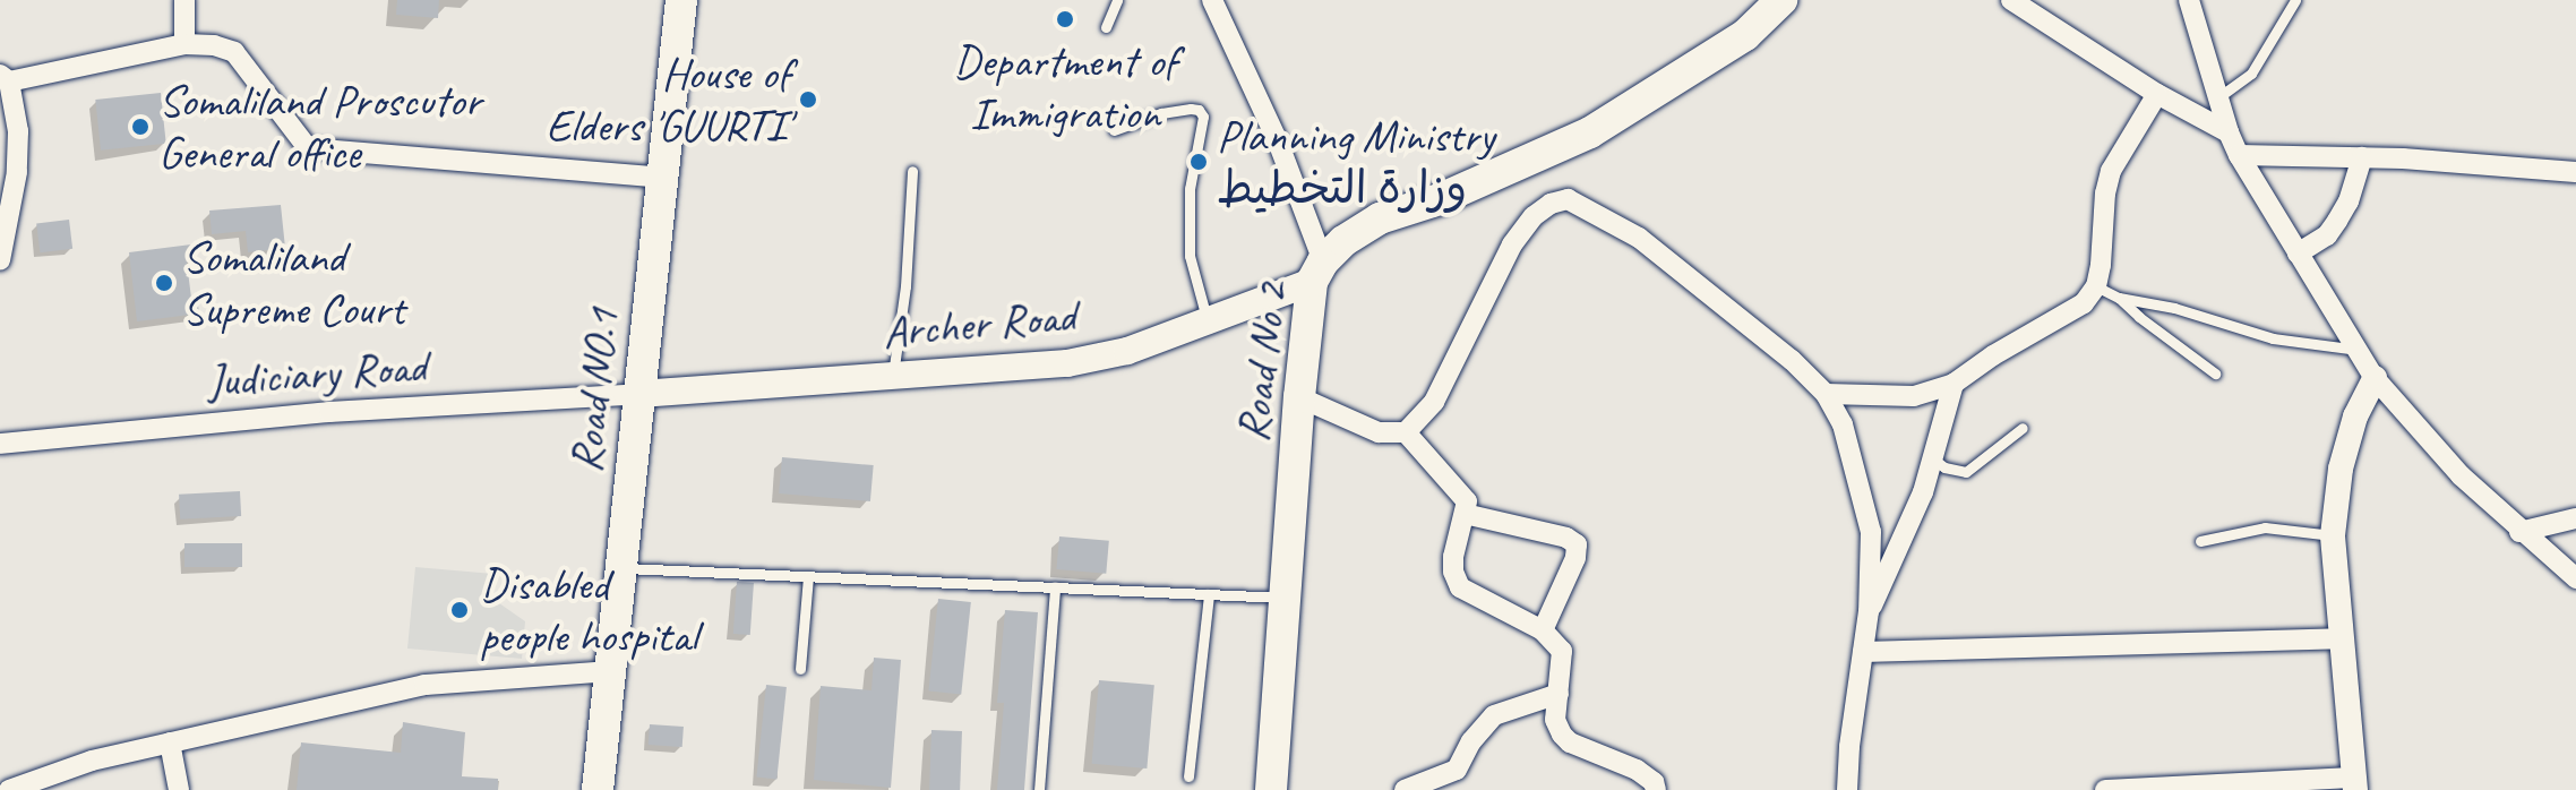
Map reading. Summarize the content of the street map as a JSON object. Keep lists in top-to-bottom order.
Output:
{
  "streets": {
    "main road": ["Archer Road", "Road No 2", "Road NO.1"],
    "street": ["Judiciary Road"]
  },
  "crossings": [
    ["Archer Road", "Road No 2"],
    ["Archer Road", "Judiciary Road"],
    ["Archer Road", "Road NO.1"],
    ["Judiciary Road", "Road NO.1"]
  ],
  "places": [
    "Department of Immigration",
    "House of Elders 'GUURTI'",
    "Somaliland Proscutor General office",
    "Planning Ministry وزارة التخطيط",
    "Somaliland Supreme Court",
    "Disabled people hospital"
  ]
}
